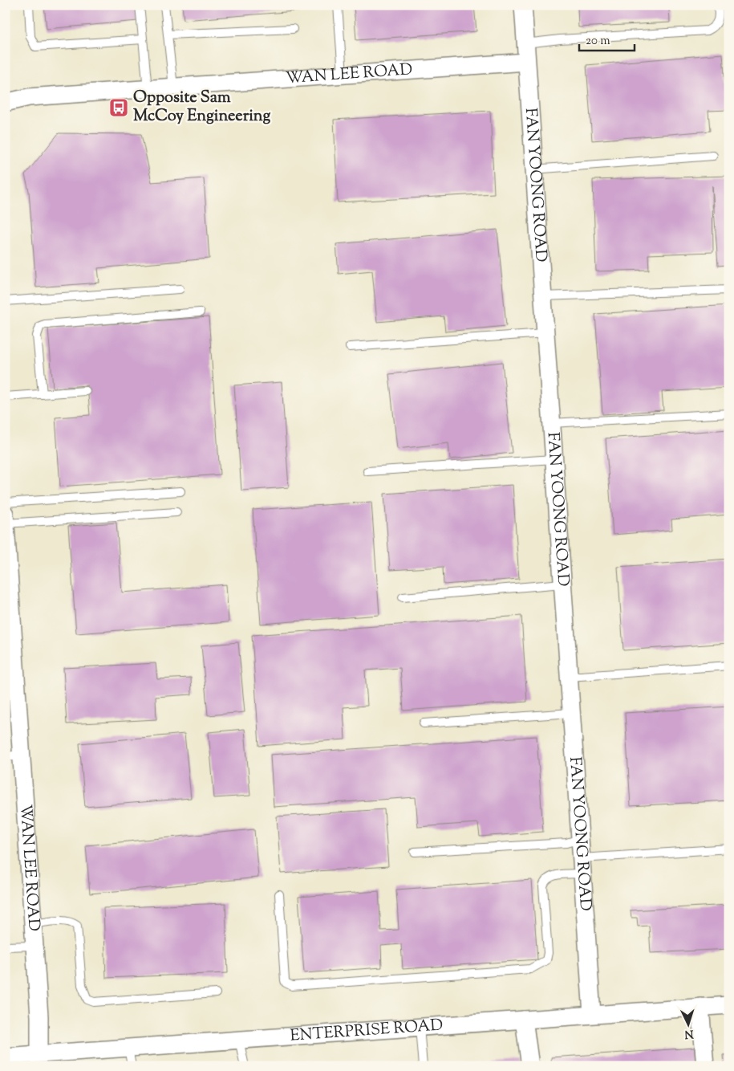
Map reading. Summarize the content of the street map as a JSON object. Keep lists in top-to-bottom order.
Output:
{
  "streets": {
    "street": ["WAN LEE ROAD", "FAN YOONG ROAD", "ENTERPRISE ROAD"]
  },
  "crossings": [
    ["WAN LEE ROAD", "FAN YOONG ROAD"],
    ["WAN LEE ROAD", "ENTERPRISE ROAD"],
    ["FAN YOONG ROAD", "ENTERPRISE ROAD"]
  ],
  "places": {
    "bus stop": ["Opposite Sam McCoy Engineering"]
  },
  "scale_bar": "20 m",
  "north": "bottom"
}
